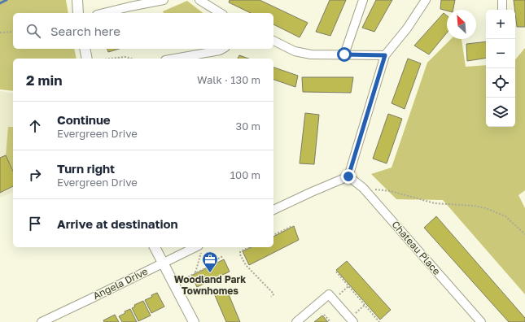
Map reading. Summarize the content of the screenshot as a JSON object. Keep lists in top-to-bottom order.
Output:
{
  "streets": {
    "street": ["Chateau Place", "Angela Drive"]
  },
  "places": {
    "office": ["Woodland Park Townhomes"]
  },
  "north": "top left",
  "page": {
    "map_buttons": ["+", "−"],
    "search": "Search here",
    "heading": ["2 min", "Walk · 130 m"],
    "list": [
      ["Continue", "Evergreen Drive", "30 m"],
      ["Turn right", "Evergreen Drive", "100 m"],
      "Arrive at destination"
    ]
  }
}
